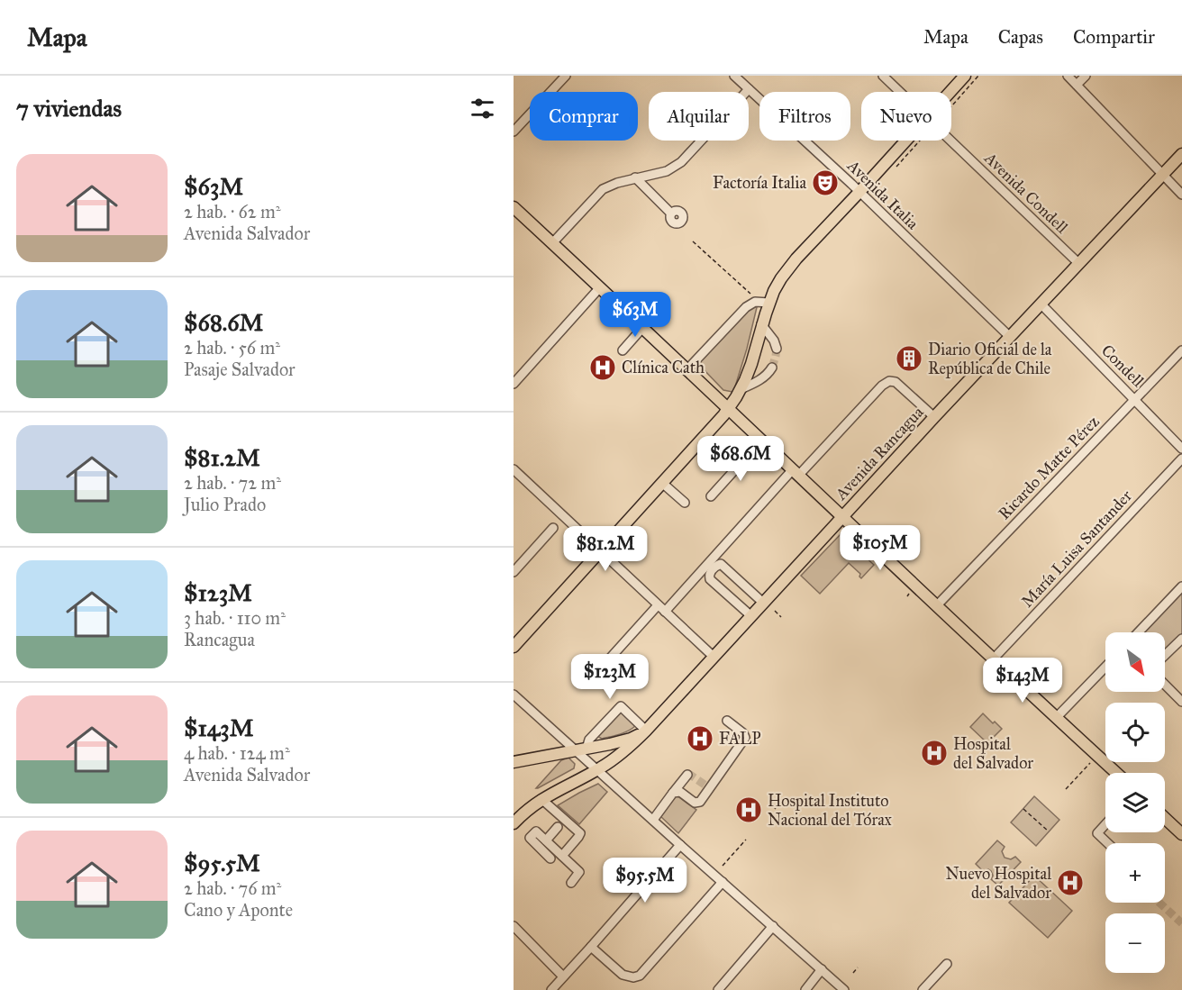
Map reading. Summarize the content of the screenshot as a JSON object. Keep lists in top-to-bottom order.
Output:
{
  "streets": {
    "main road": ["Avenida Rancagua"],
    "street": [
      "Avenida Condell",
      "Avenida Italia",
      "Condell",
      "Ricardo Matte Pérez",
      "María Luisa Santander"
    ]
  },
  "crossings": [
    ["Avenida Condell", "Avenida Rancagua"],
    ["Avenida Italia", "Avenida Rancagua"],
    ["Condell", "Avenida Rancagua"],
    ["Condell", "Ricardo Matte Pérez"]
  ],
  "places": {
    "theatre": ["Factoría Italia"],
    "building": ["Diario Oficial de la República de Chile"],
    "hospital": [
      "Clínica Cath",
      "FALP",
      "Hospital del Salvador",
      "Hospital Instituto Nacional del Tórax",
      "Nuevo Hospital del Salvador"
    ]
  },
  "north": "bottom right",
  "page": {
    "header": "Mapa",
    "nav": ["Mapa", "Capas", "Compartir"],
    "heading": "7 viviendas",
    "chip": [
      "Comprar",
      "Alquilar",
      "Filtros",
      "Nuevo"
    ],
    "list": [
      {
        "name": "$63M",
        "note": "2 hab. · 62 m² · Avenida Salvador"
      },
      {
        "name": "$68.6M",
        "note": "2 hab. · 56 m² · Pasaje Salvador"
      },
      {
        "name": "$81.2M",
        "note": "2 hab. · 72 m² · Julio Prado"
      },
      {
        "name": "$123M",
        "note": "3 hab. · 110 m² · Rancagua"
      },
      {
        "name": "$143M",
        "note": "4 hab. · 124 m² · Avenida Salvador"
      },
      {
        "name": "$95.5M",
        "note": "2 hab. · 76 m² · Cano y Aponte"
      }
    ],
    "price": [
      "$63M",
      "$68.6M",
      "$105M",
      "$81.2M",
      "$123M",
      "$143M",
      "$95.5M"
    ],
    "map_buttons": ["+", "−"]
  }
}
